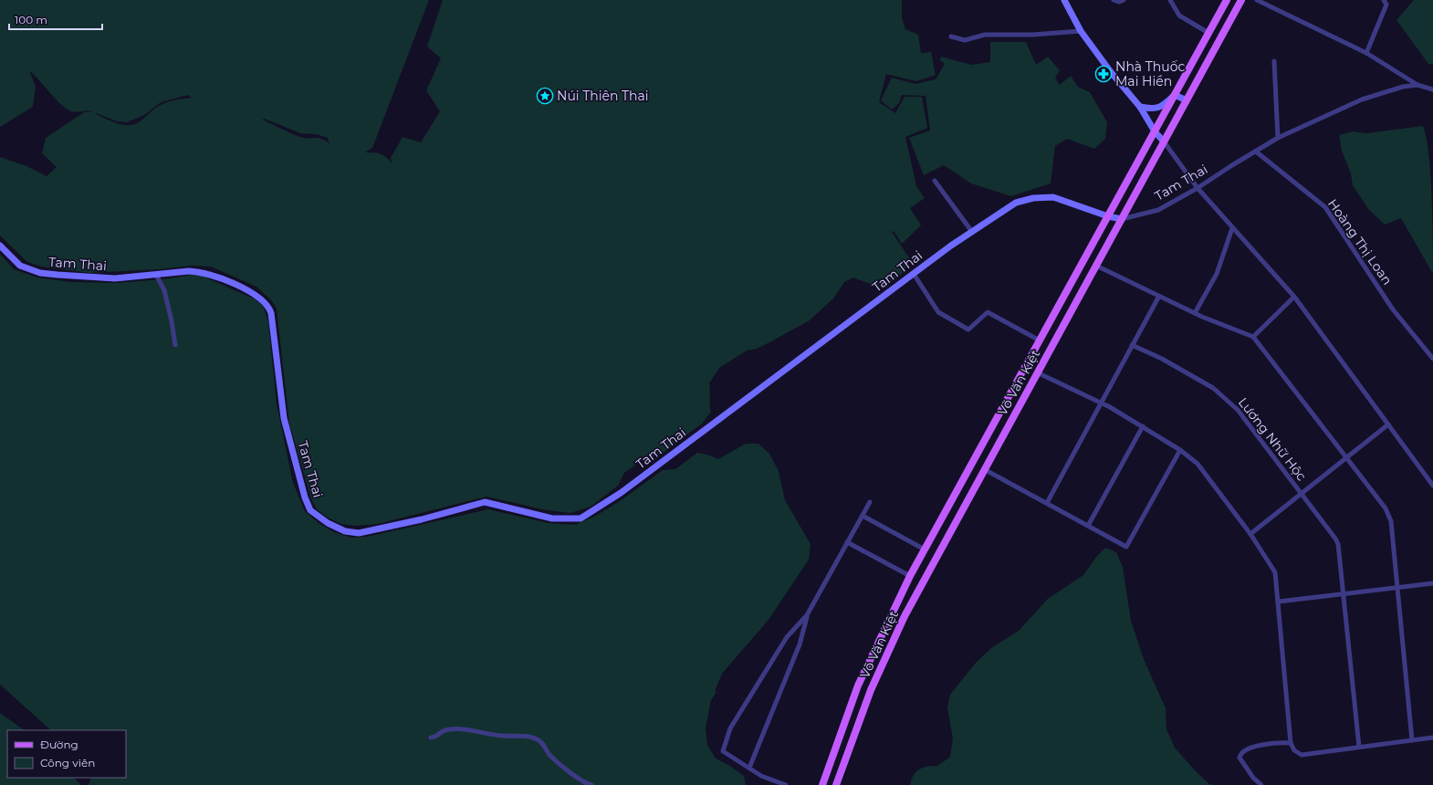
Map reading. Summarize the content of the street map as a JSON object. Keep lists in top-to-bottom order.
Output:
{
  "streets": {
    "main road": ["Võ Văn Kiệt"],
    "street": ["Tam Thai", "Hoàng Thị Loan", "Lương Nhữ Hộc"]
  },
  "crossings": [
    ["Tam Thai", "Hoàng Thị Loan"],
    ["Tam Thai", "Võ Văn Kiệt"]
  ],
  "places": {
    "pharmacy": ["Nhà Thuốc Mai Hiền"],
    "place": ["Núi Thiên Thai"]
  },
  "legend": ["Đường", "Công viên"],
  "scale_bar": "100 m"
}
